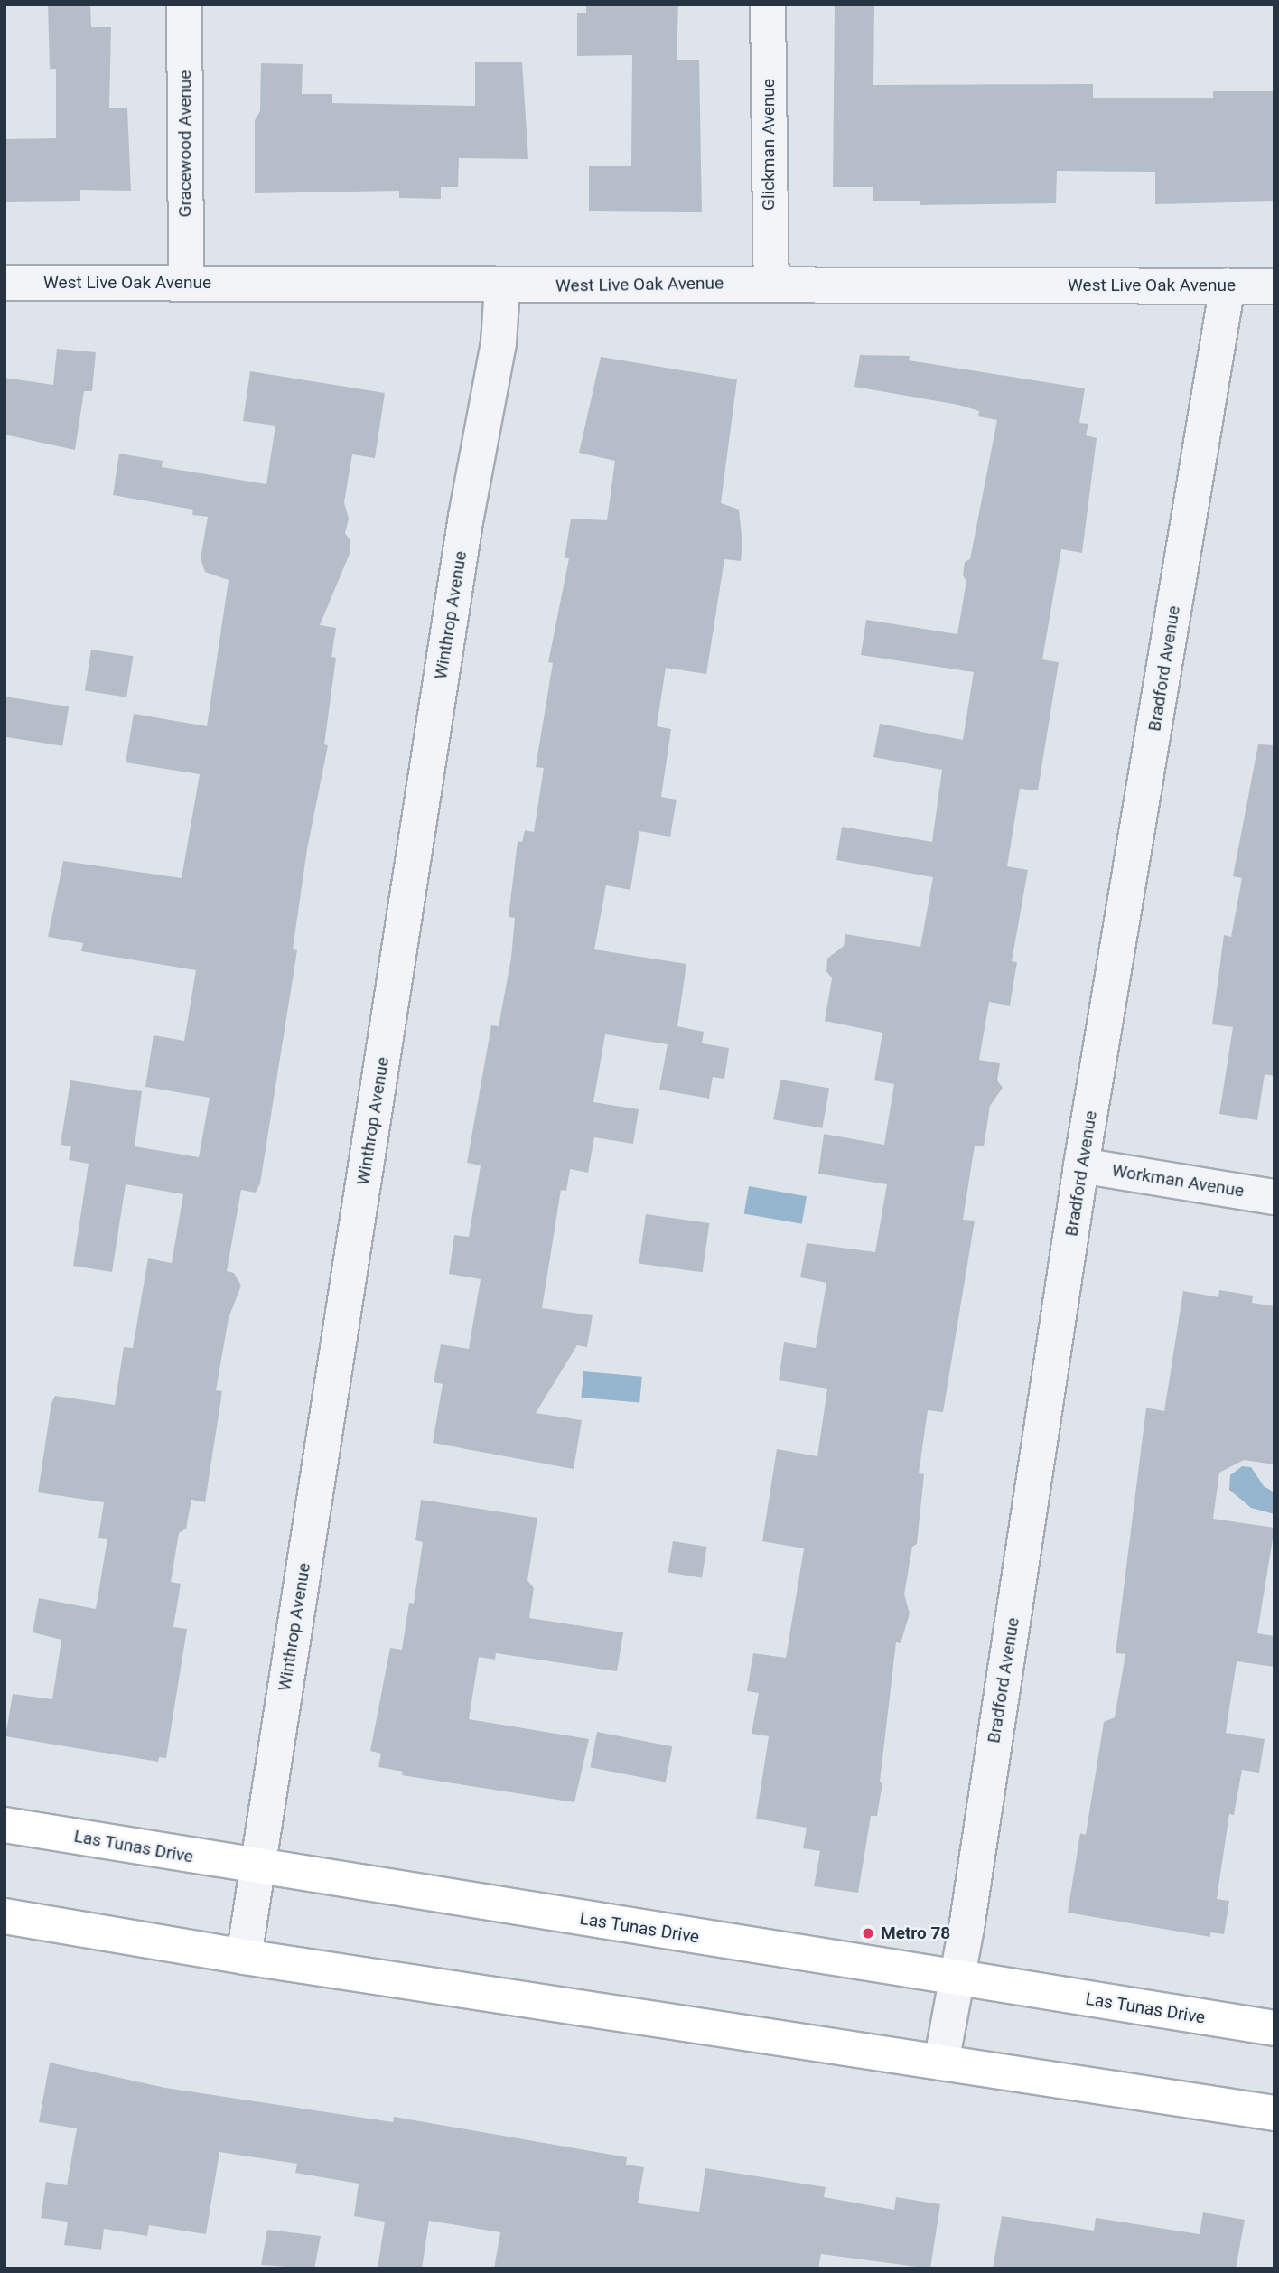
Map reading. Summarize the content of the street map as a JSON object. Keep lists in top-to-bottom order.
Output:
{
  "streets": {
    "main road": ["Las Tunas Drive"],
    "street": [
      "Gracewood Avenue",
      "Glickman Avenue",
      "West Live Oak Avenue",
      "Winthrop Avenue",
      "Bradford Avenue",
      "Workman Avenue"
    ]
  },
  "crossings": [
    ["Gracewood Avenue", "West Live Oak Avenue"],
    ["Glickman Avenue", "West Live Oak Avenue"],
    ["West Live Oak Avenue", "Winthrop Avenue"],
    ["West Live Oak Avenue", "Bradford Avenue"],
    ["Winthrop Avenue", "Las Tunas Drive"],
    ["Bradford Avenue", "Workman Avenue"],
    ["Bradford Avenue", "Las Tunas Drive"]
  ],
  "places": ["Metro 78"]
}
